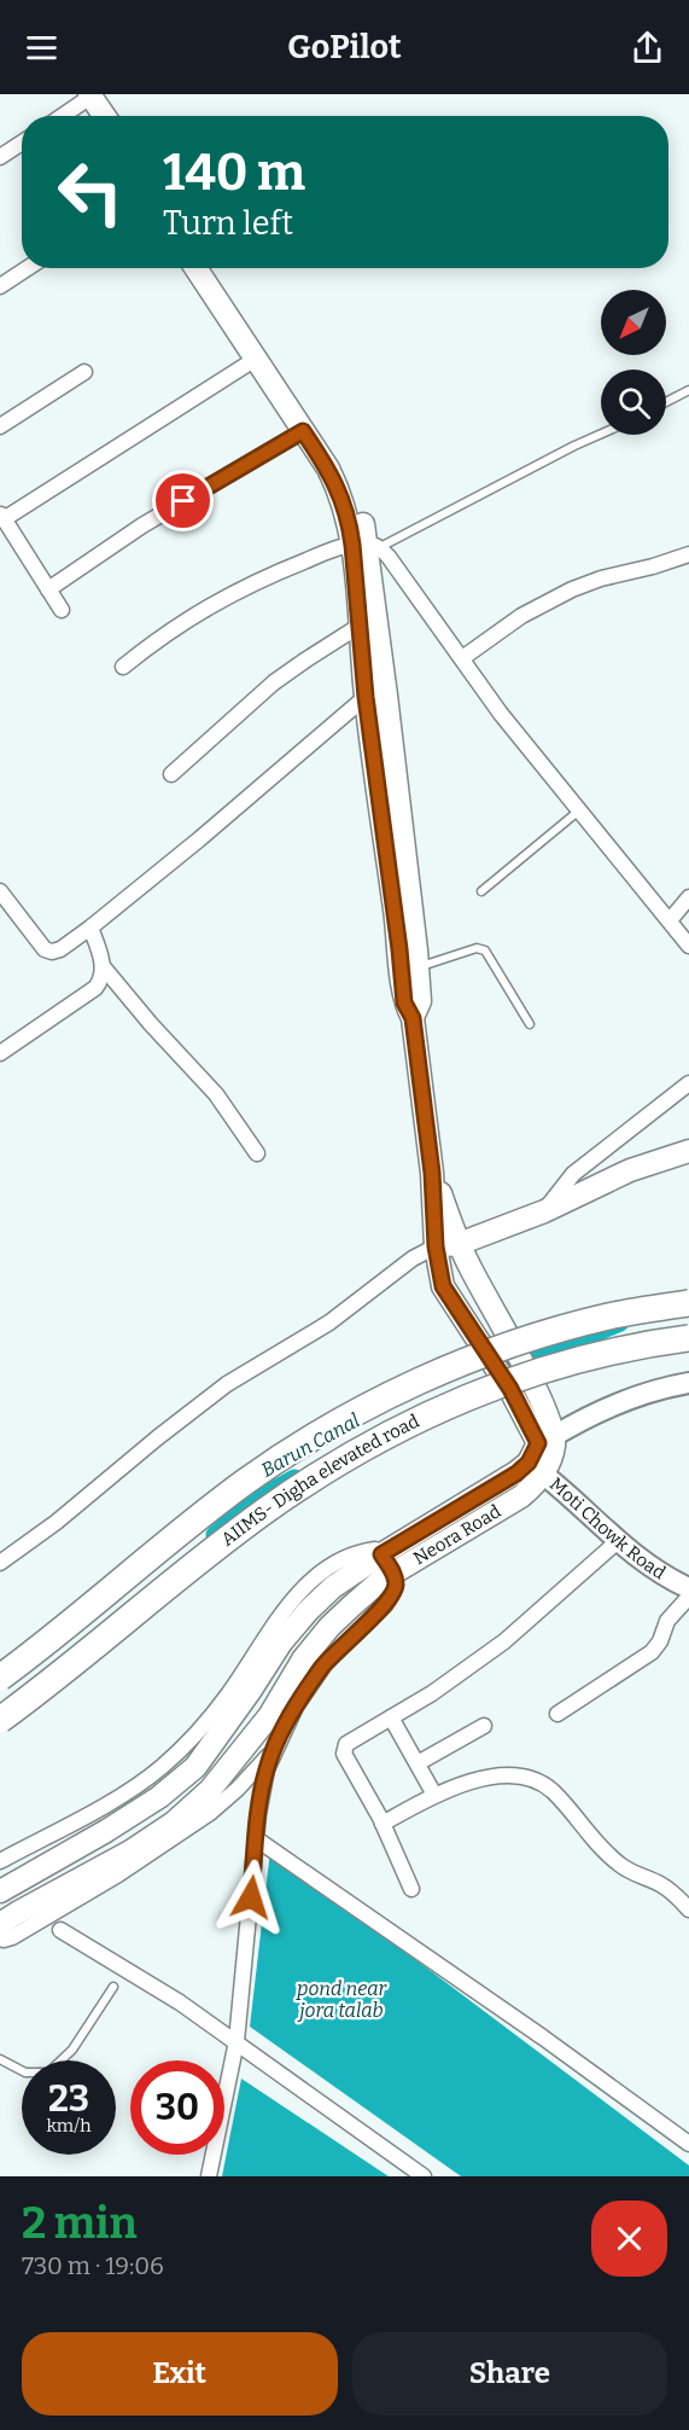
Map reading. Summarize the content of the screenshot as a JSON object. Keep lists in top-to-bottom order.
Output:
{
  "streets": {
    "highway": ["AIIMS- Digha elevated road"],
    "street": ["Moti Chowk Road"]
  },
  "water": ["Barun Canal", "pond near jora talab"],
  "north": "bottom left",
  "page": {
    "header": "GoPilot",
    "turn": ["140 m", "Turn left"],
    "speed": "23 km/h",
    "limit": "30",
    "heading": ["2 min", "730 m · 19:06"],
    "buttons": ["Exit", "Share"]
  }
}
